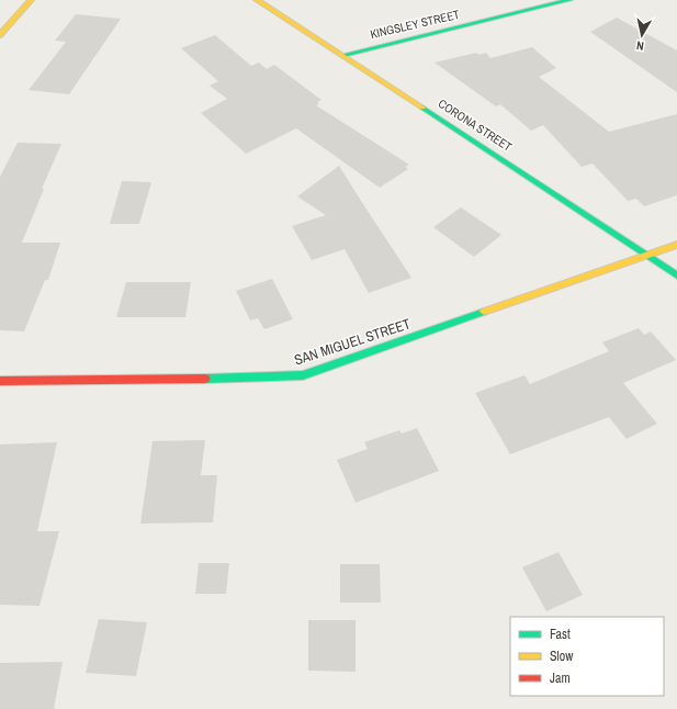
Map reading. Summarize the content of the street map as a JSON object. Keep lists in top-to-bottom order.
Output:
{
  "streets": {
    "street": ["KINGSLEY STREET", "CORONA STREET", "SAN MIGUEL STREET"]
  },
  "crossings": [
    ["KINGSLEY STREET", "CORONA STREET"],
    ["CORONA STREET", "SAN MIGUEL STREET"]
  ],
  "legend": ["Fast", "Slow", "Jam"],
  "north": "bottom"
}
